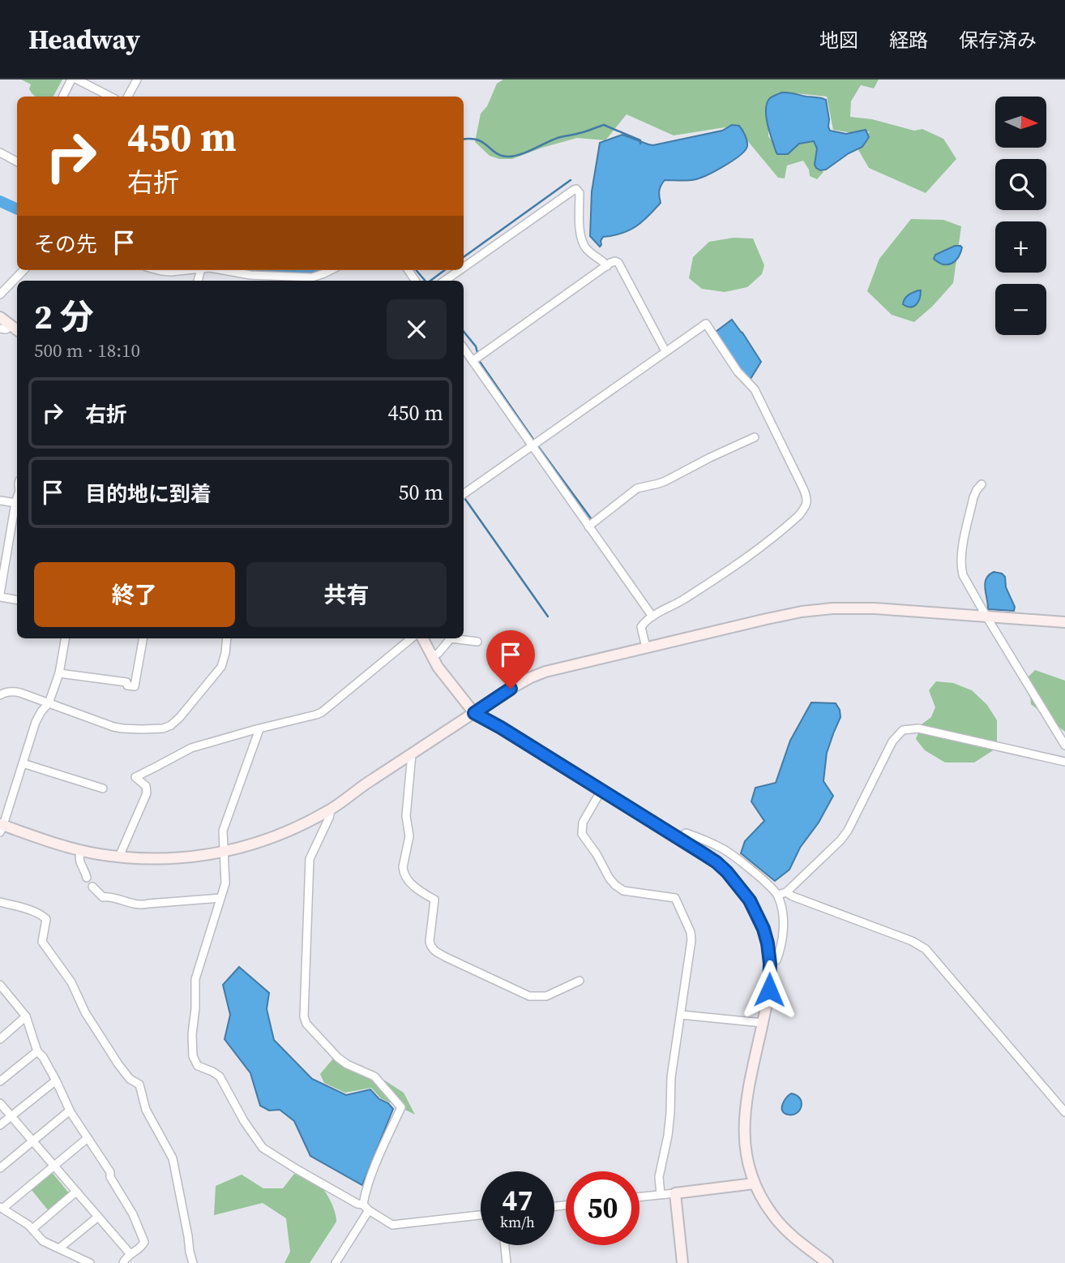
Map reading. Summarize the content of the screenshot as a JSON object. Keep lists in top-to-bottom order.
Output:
{
  "north": "right",
  "page": {
    "header": "Headway",
    "nav": ["地図", "経路", "保存済み"],
    "map_buttons": ["+", "−"],
    "turn": ["450 m", "右折"],
    "then": "その先",
    "heading": ["2 分", "500 m · 18:10"],
    "list": [
      {
        "name": "右折",
        "value": "450 m"
      },
      {
        "name": "目的地に到着",
        "value": "50 m"
      }
    ],
    "buttons": ["終了", "共有"],
    "speed": "47 km/h",
    "limit": "50"
  }
}
